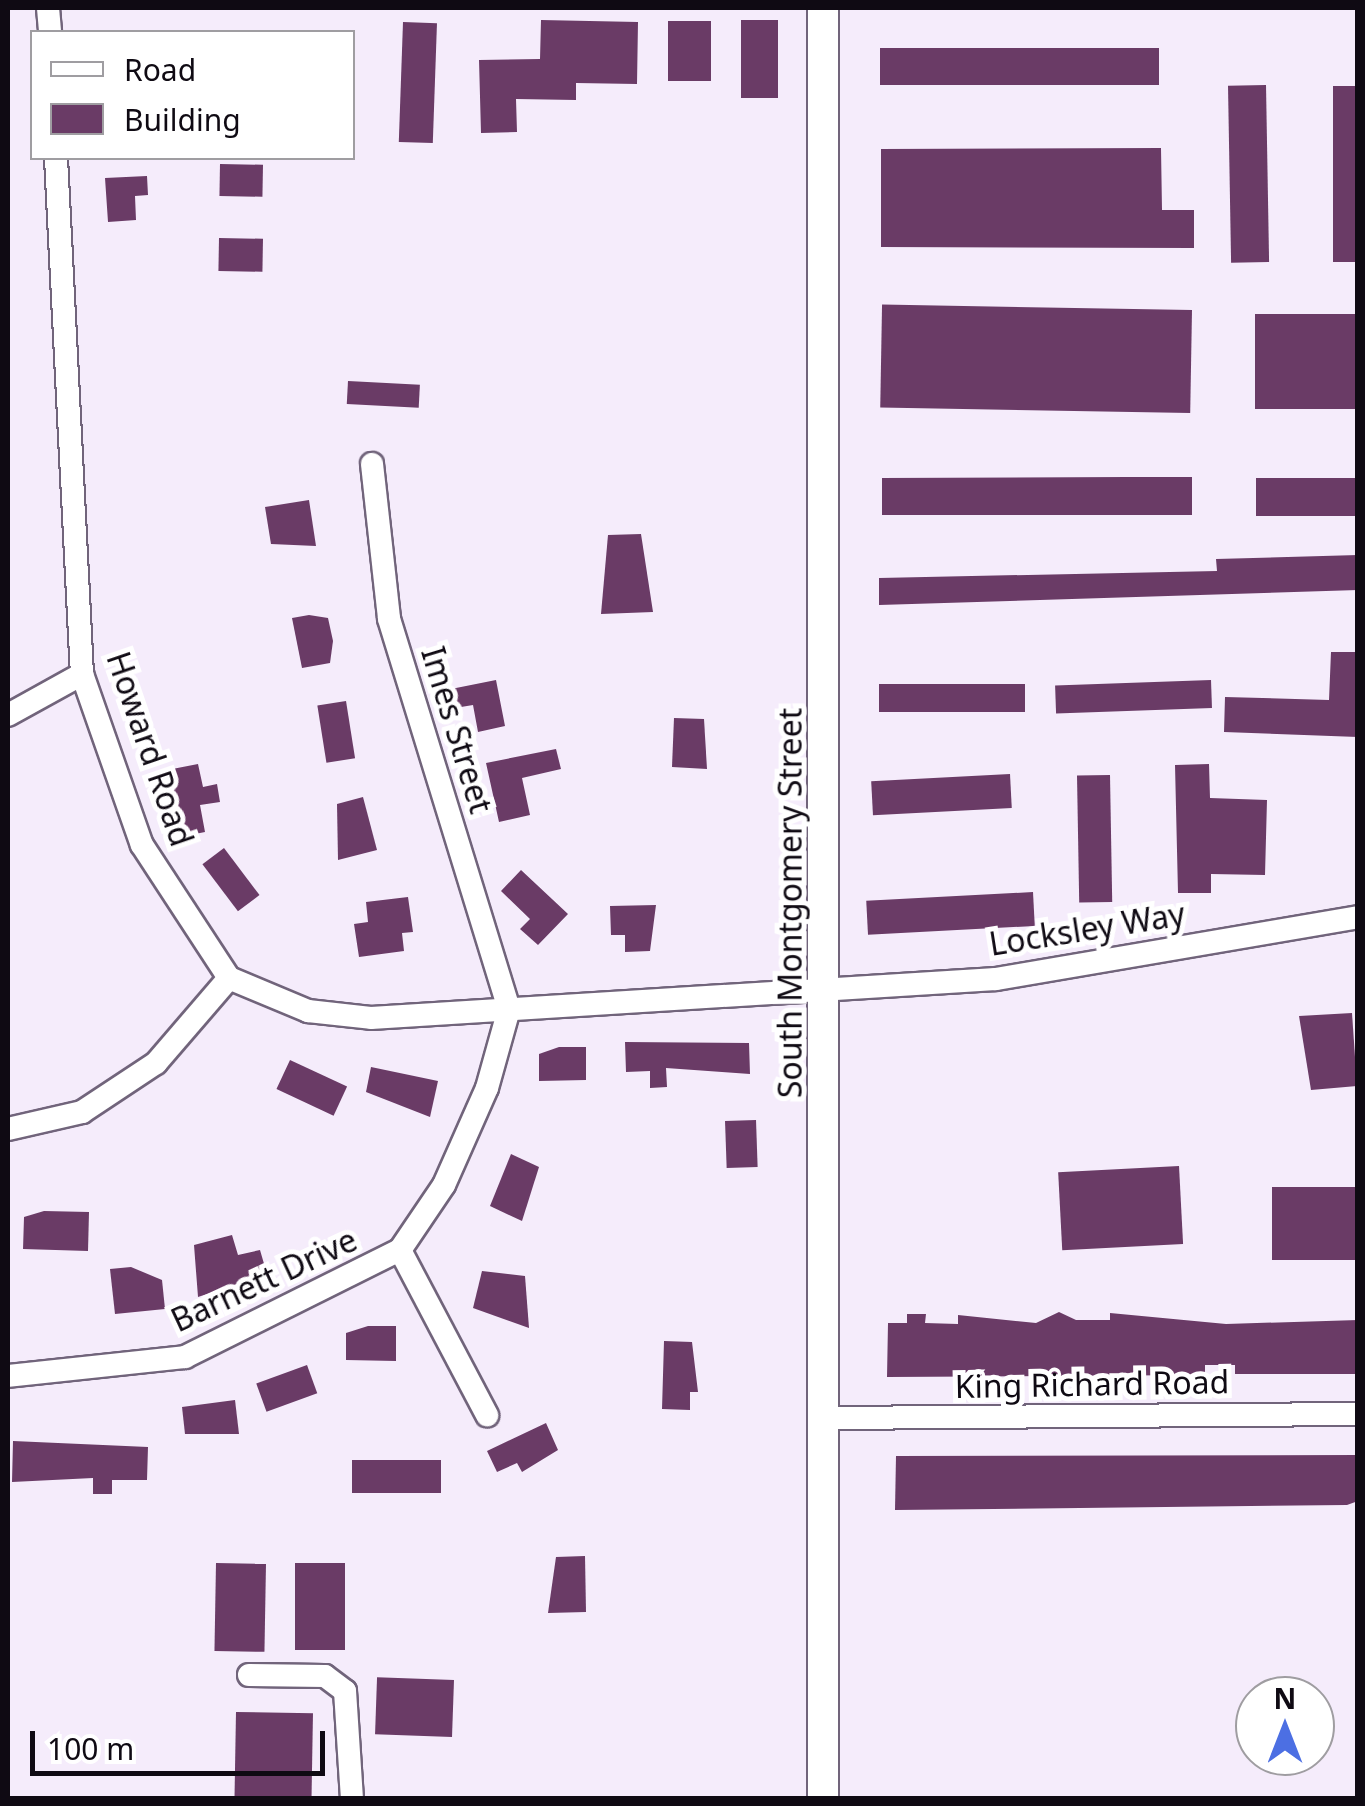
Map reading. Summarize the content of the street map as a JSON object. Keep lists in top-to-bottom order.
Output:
{
  "streets": {
    "street": [
      "Imes Street",
      "Howard Road",
      "South Montgomery Street",
      "Locksley Way",
      "Barnett Drive",
      "King Richard Road"
    ]
  },
  "crossings": [
    ["Imes Street", "Barnett Drive"],
    ["South Montgomery Street", "Locksley Way"],
    ["South Montgomery Street", "King Richard Road"]
  ],
  "legend": ["Road", "Building"],
  "scale_bar": "100 m",
  "north": "top"
}
